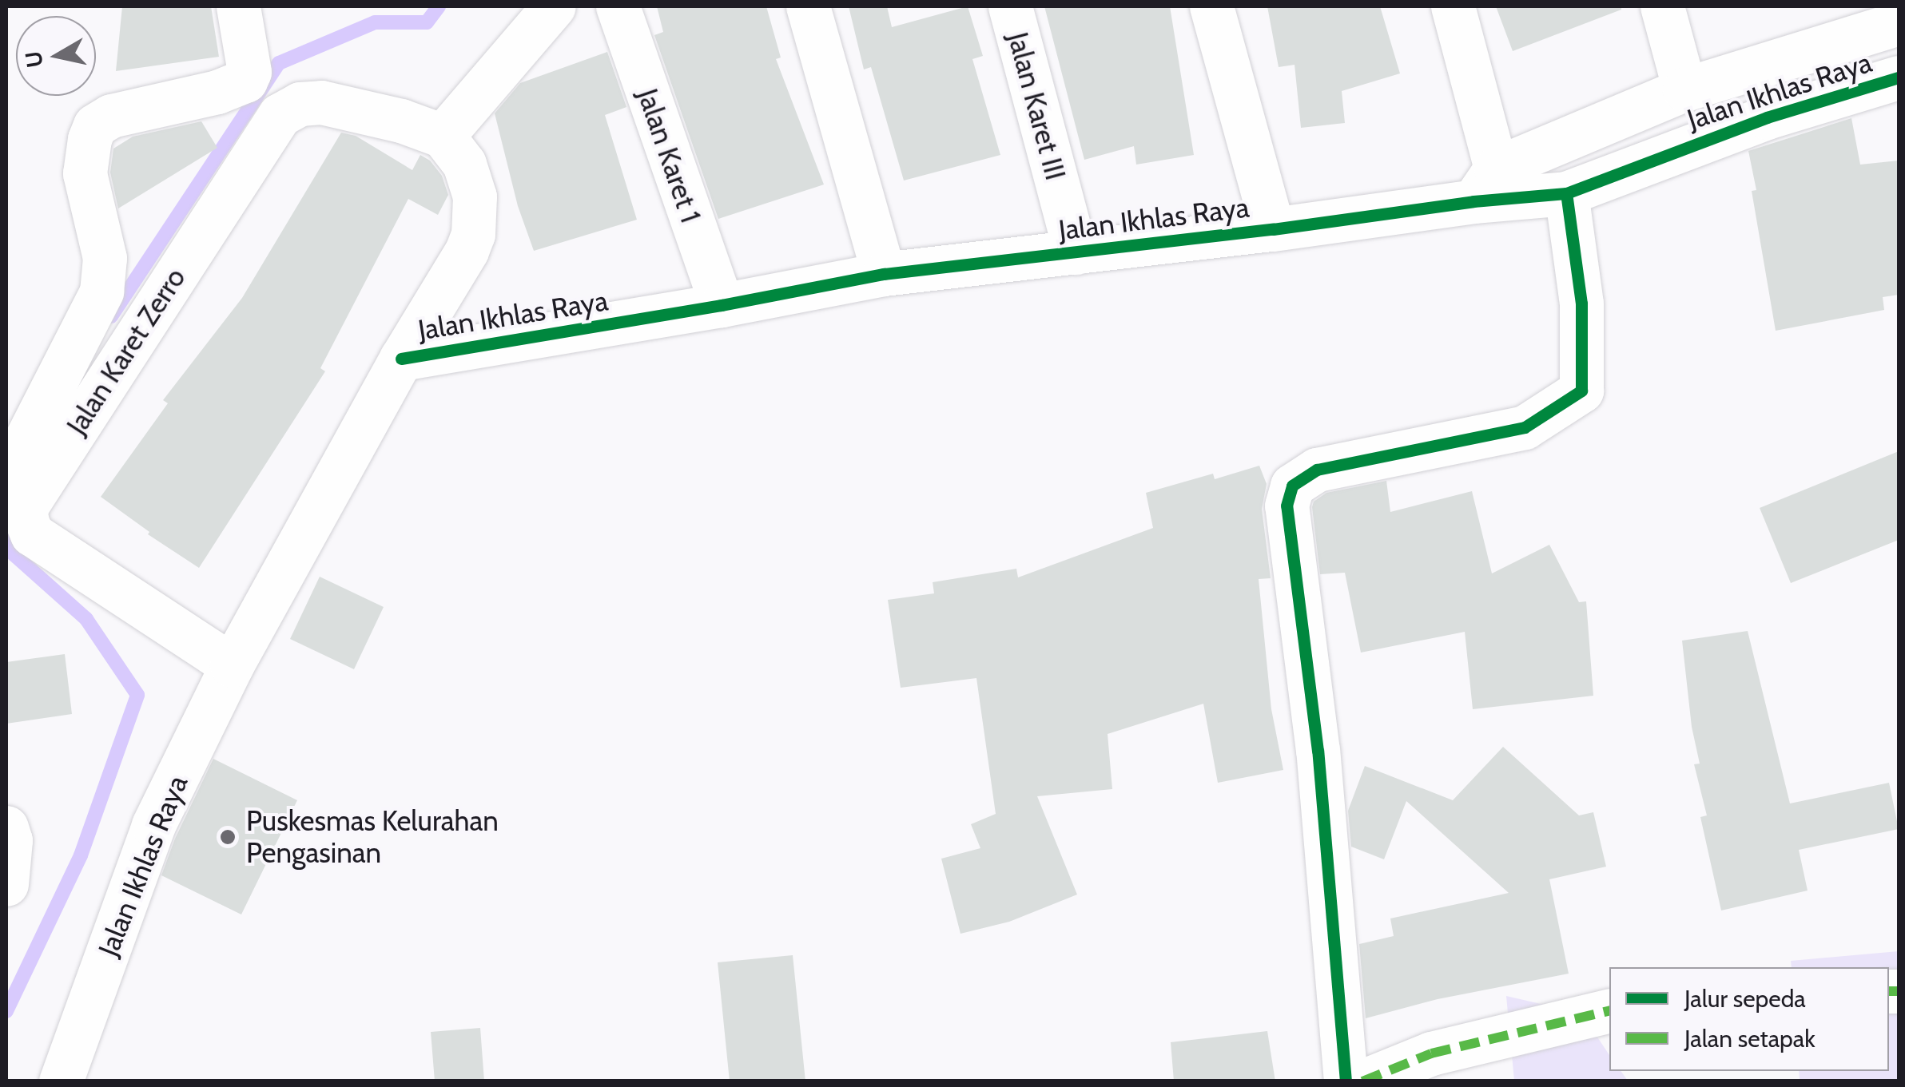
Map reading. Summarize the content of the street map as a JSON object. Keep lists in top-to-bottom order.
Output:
{
  "streets": {
    "street": [
      "Jalan Ikhlas Raya",
      "Jalan Karet III",
      "Jalan Karet 1",
      "Jalan Karet Zerro"
    ]
  },
  "crossings": [
    ["Jalan Ikhlas Raya", "Jalan Karet III"],
    ["Jalan Ikhlas Raya", "Jalan Karet 1"],
    ["Jalan Ikhlas Raya", "Jalan Karet Zerro"]
  ],
  "places": ["Puskesmas Kelurahan Pengasinan"],
  "legend": ["Jalur sepeda", "Jalan setapak"],
  "north": "left"
}
